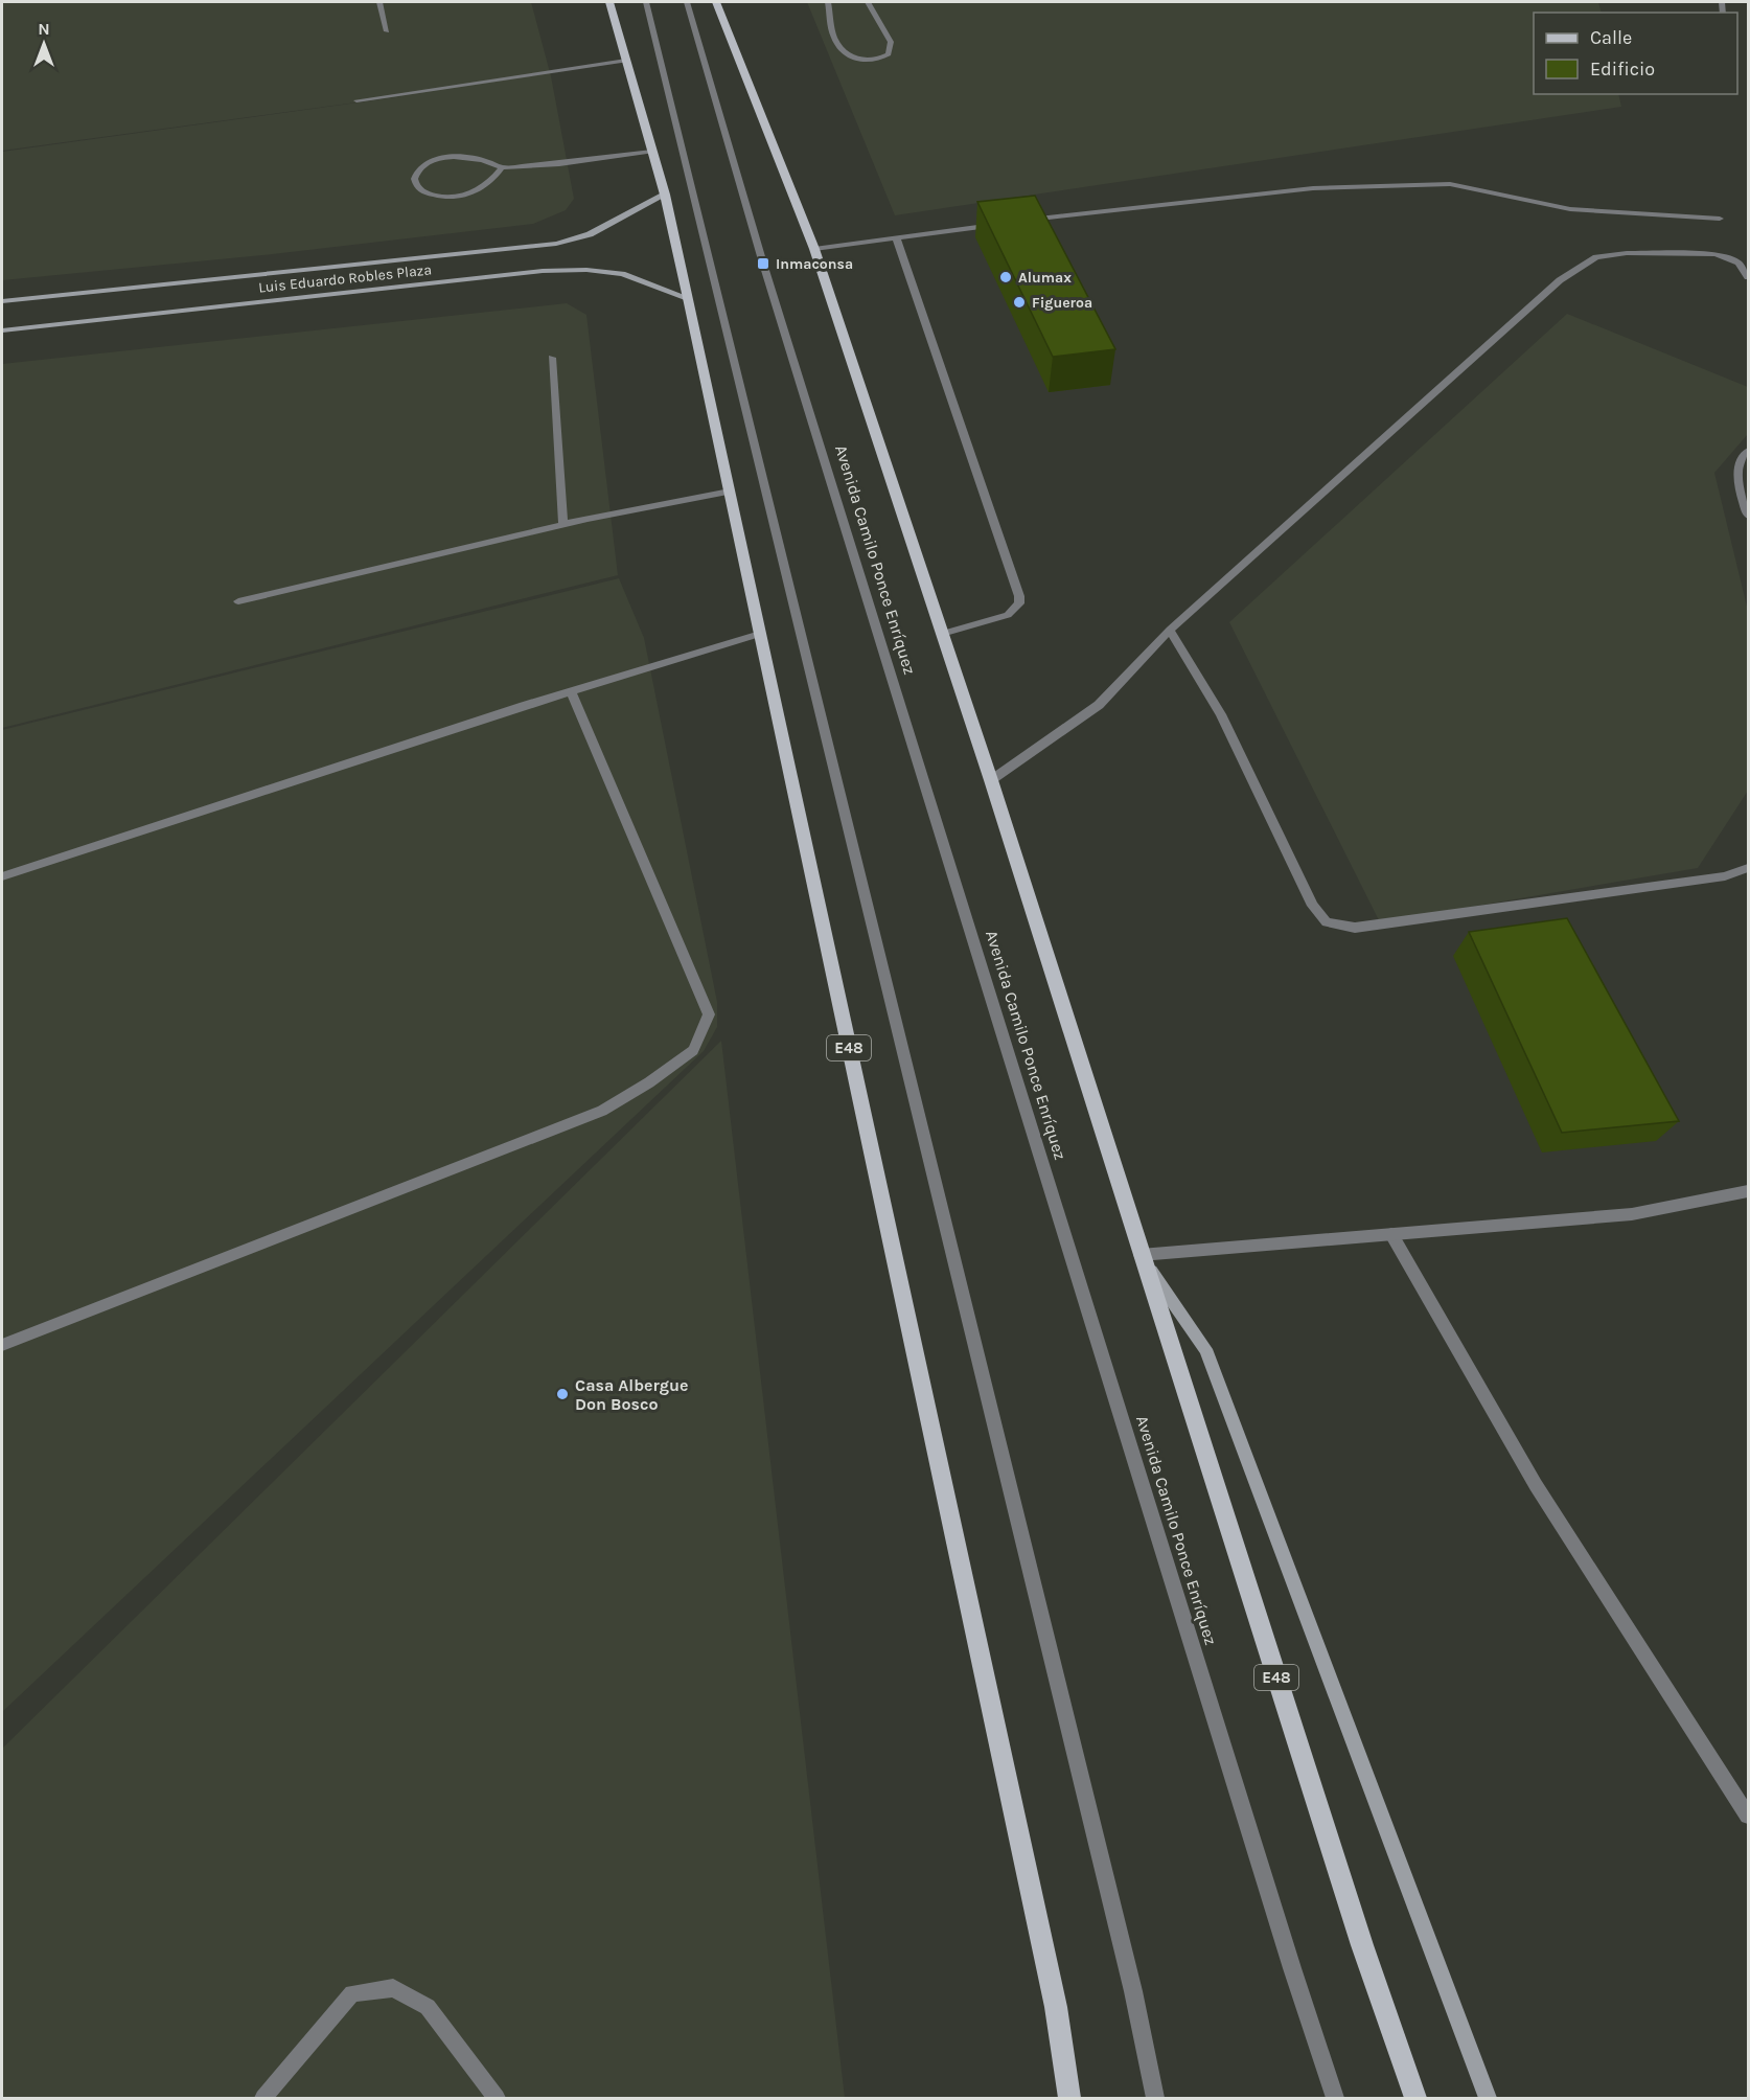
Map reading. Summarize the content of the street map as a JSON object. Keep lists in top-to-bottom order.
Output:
{
  "streets": {
    "main road": ["E48"],
    "street": ["Luis Eduardo Robles Plaza", "Avenida Camilo Ponce Enríquez"]
  },
  "crossings": [
    ["Luis Eduardo Robles Plaza", "E48"]
  ],
  "places": {
    "transit": ["Inmaconsa"],
    "other": ["Alumax", "Figueroa", "Casa Albergue Don Bosco"]
  },
  "legend": ["Calle", "Edificio"],
  "north": "top"
}
